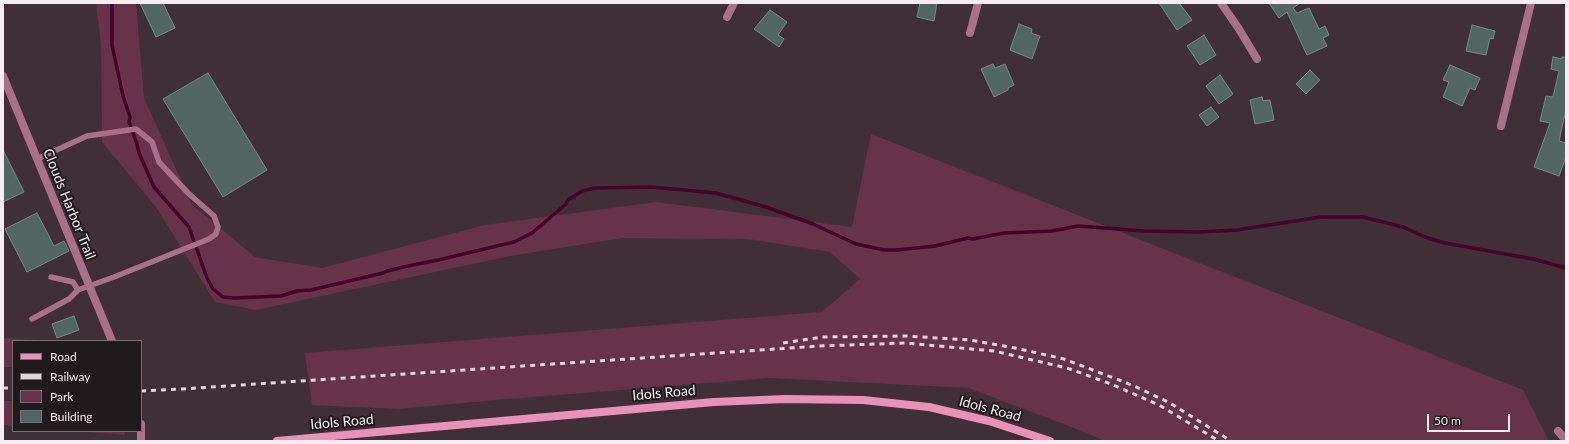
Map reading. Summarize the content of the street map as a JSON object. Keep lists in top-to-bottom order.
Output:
{
  "streets": {
    "main road": ["Idols Road"],
    "street": ["Clouds Harbor Trail"]
  },
  "legend": [
    "Road",
    "Railway",
    "Park",
    "Building"
  ],
  "scale_bar": "50 m"
}
